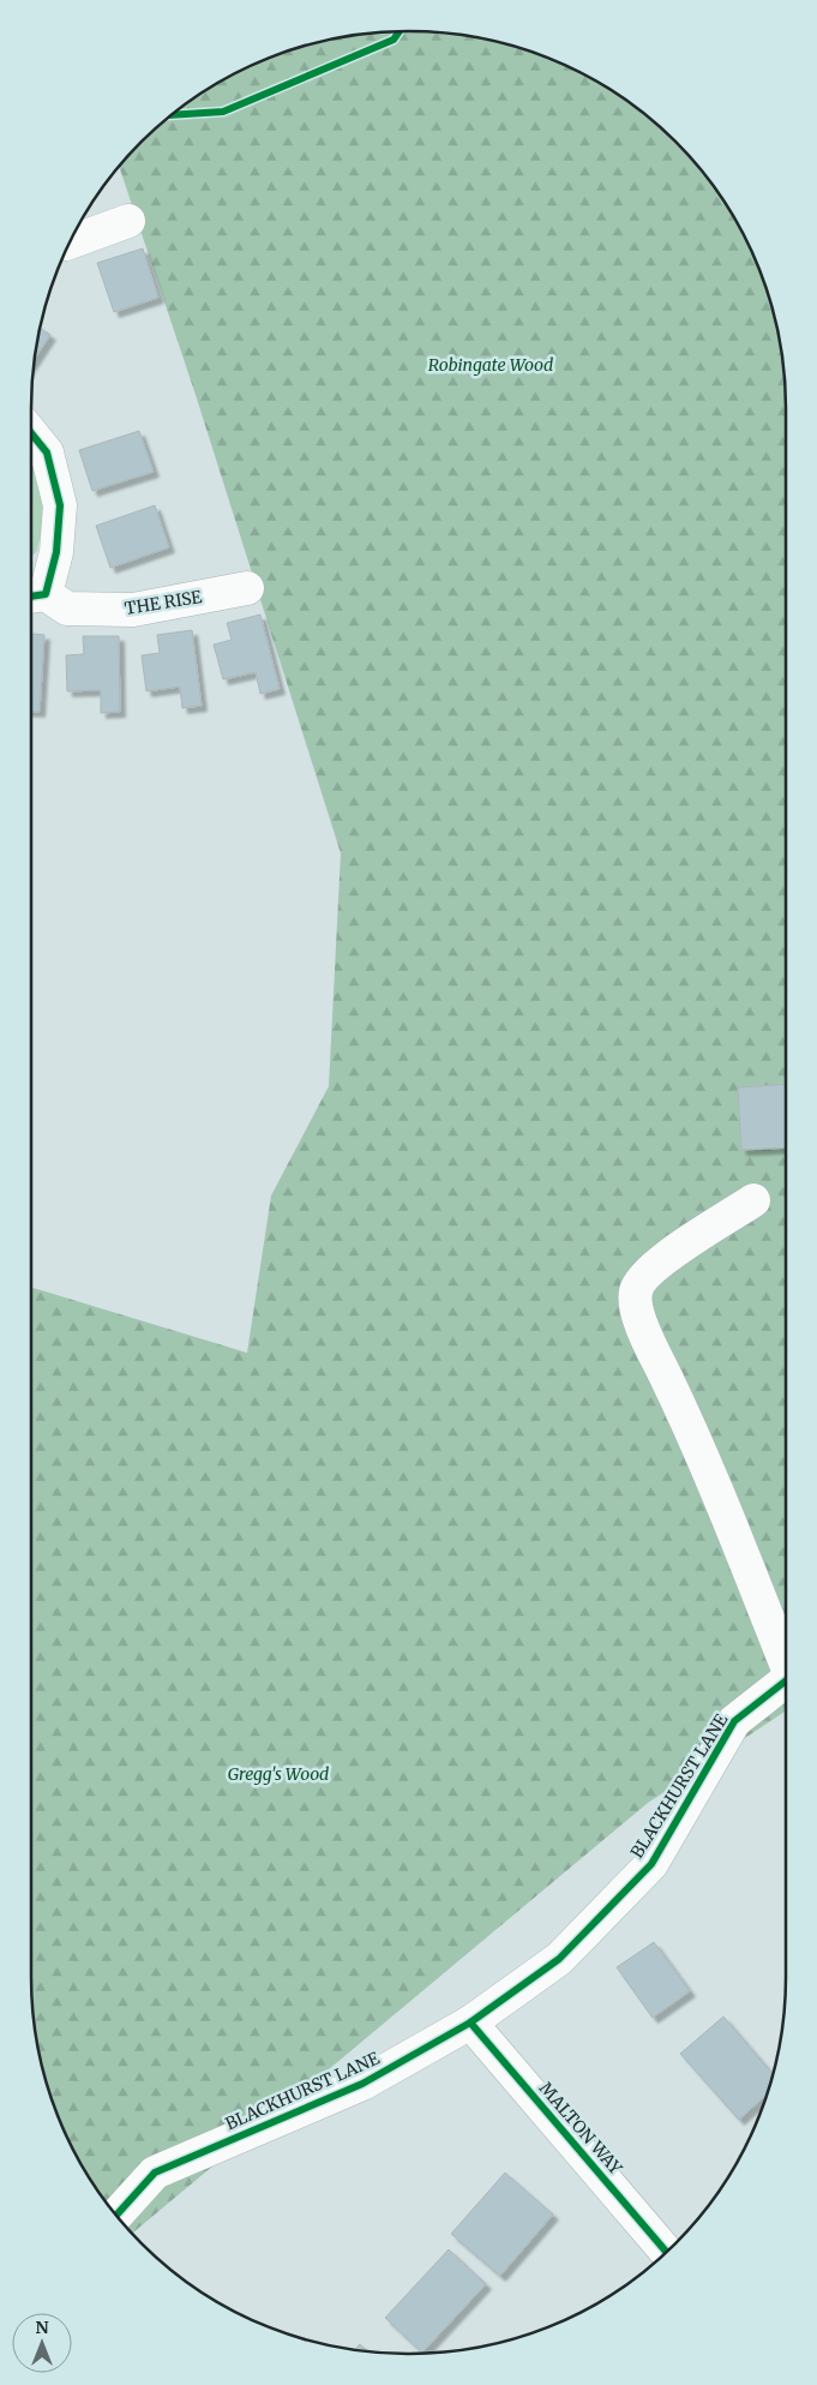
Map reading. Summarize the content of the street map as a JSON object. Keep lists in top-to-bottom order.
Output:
{
  "streets": {
    "street": ["THE RISE", "BLACKHURST LANE", "MALTON WAY"]
  },
  "crossings": [
    ["BLACKHURST LANE", "MALTON WAY"]
  ],
  "parks": ["Robingate Wood", "Gregg's Wood"],
  "north": "top"
}
